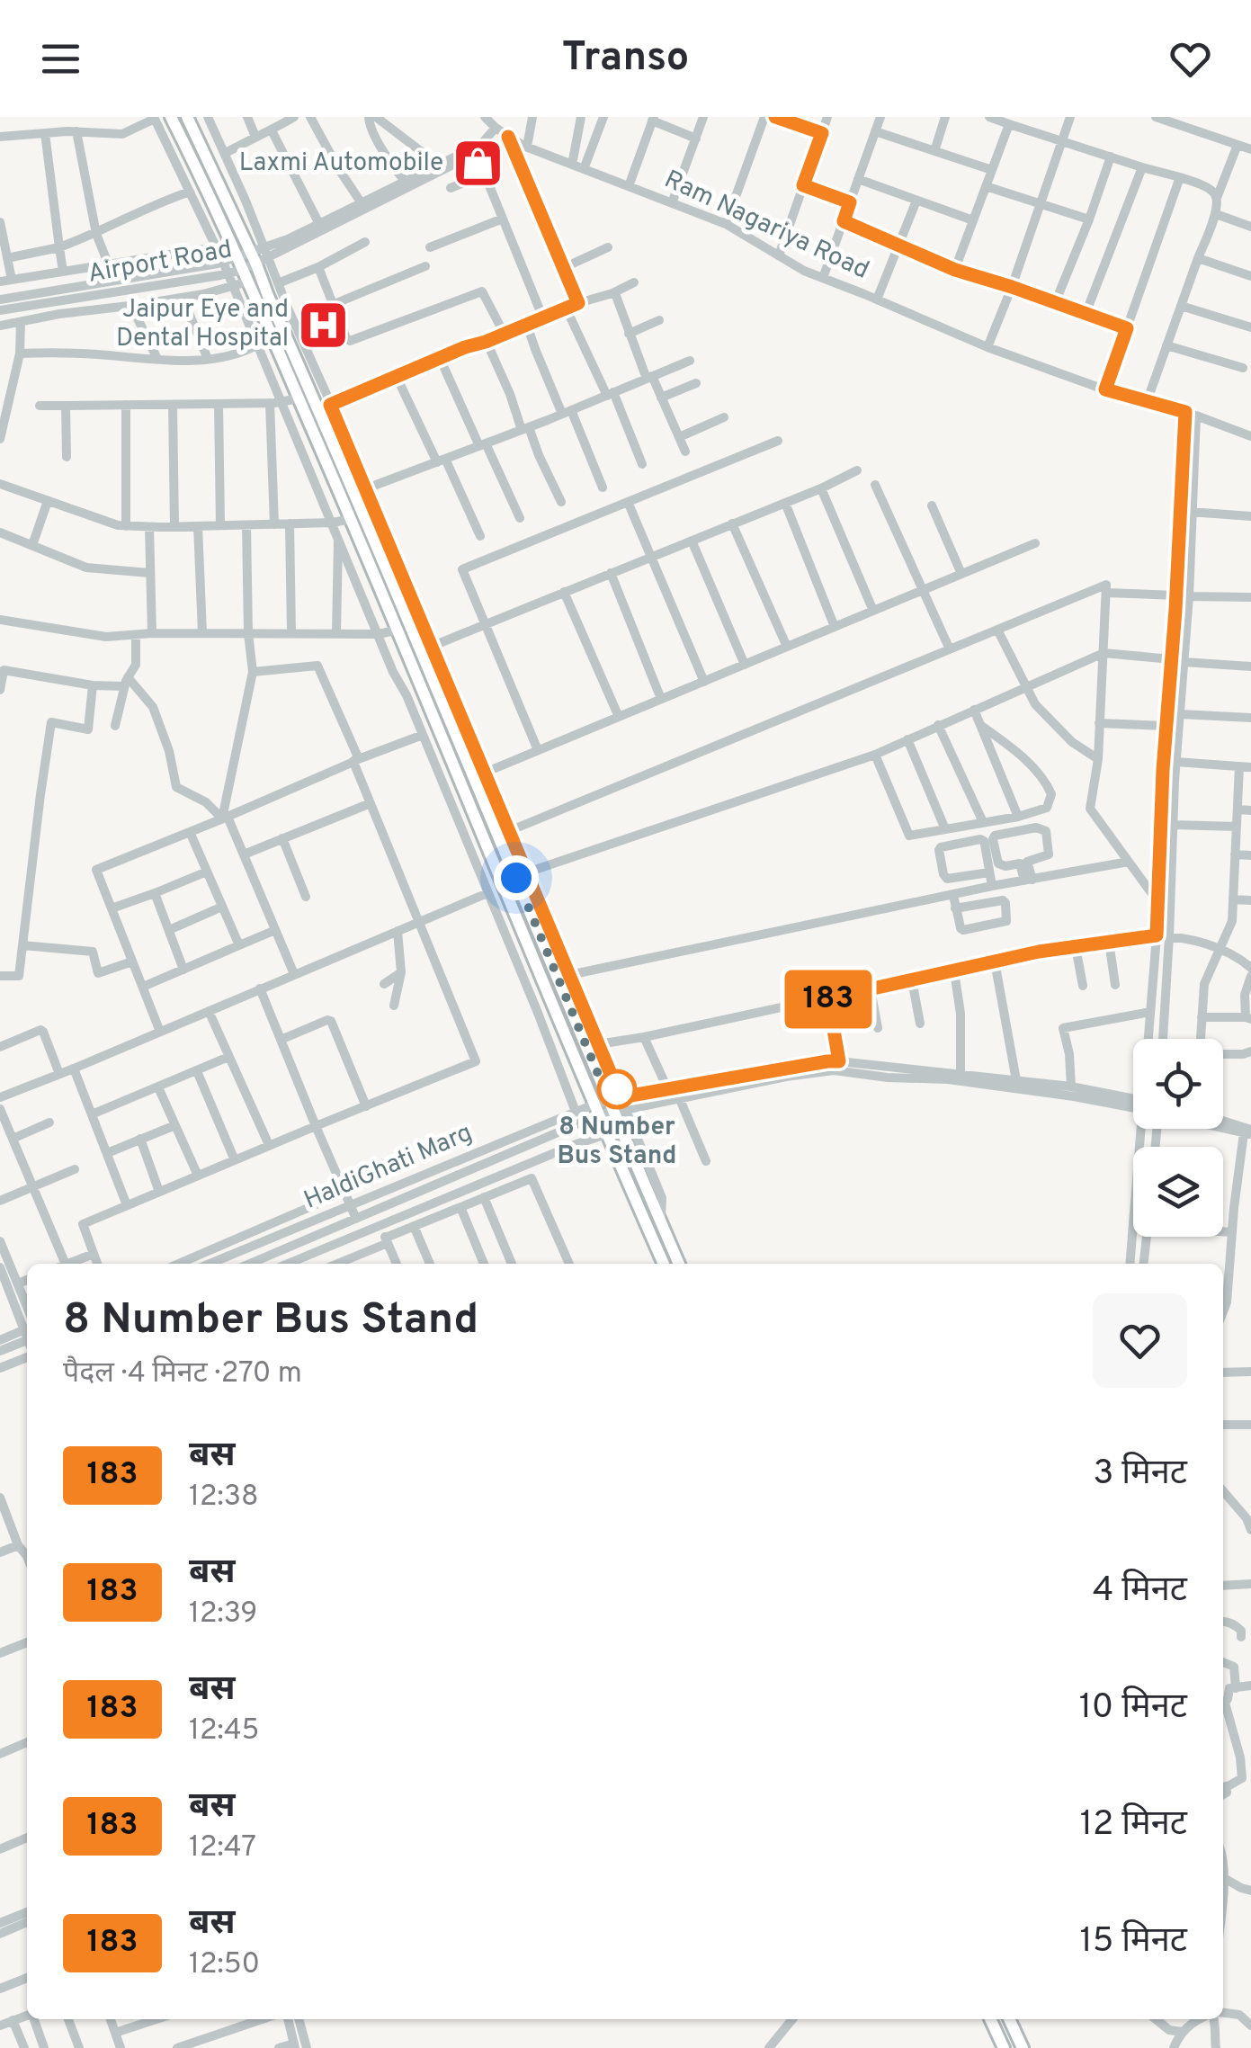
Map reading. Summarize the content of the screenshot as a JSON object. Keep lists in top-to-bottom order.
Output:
{
  "streets": {
    "street": ["Ram Nagariya Road", "Airport Road", "HaldiGhati Marg"]
  },
  "places": {
    "shop": ["Laxmi Automobile"],
    "hospital": ["Jaipur Eye and Dental Hospital"],
    "other": ["8 Number Bus Stand"]
  },
  "lines": ["bus line 183"],
  "page": {
    "header": "Transo",
    "on_map": "183",
    "heading": ["8 Number Bus Stand", "पैदल · 4 मिनट · 270 m"],
    "list": [
      {
        "mark": "183",
        "name": "बस",
        "note": "12:38",
        "value": "3 मिनट"
      },
      {
        "mark": "183",
        "name": "बस",
        "note": "12:39",
        "value": "4 मिनट"
      },
      {
        "mark": "183",
        "name": "बस",
        "note": "12:45",
        "value": "10 मिनट"
      },
      {
        "mark": "183",
        "name": "बस",
        "note": "12:47",
        "value": "12 मिनट"
      },
      {
        "mark": "183",
        "name": "बस",
        "note": "12:50",
        "value": "15 मिनट"
      }
    ]
  }
}
